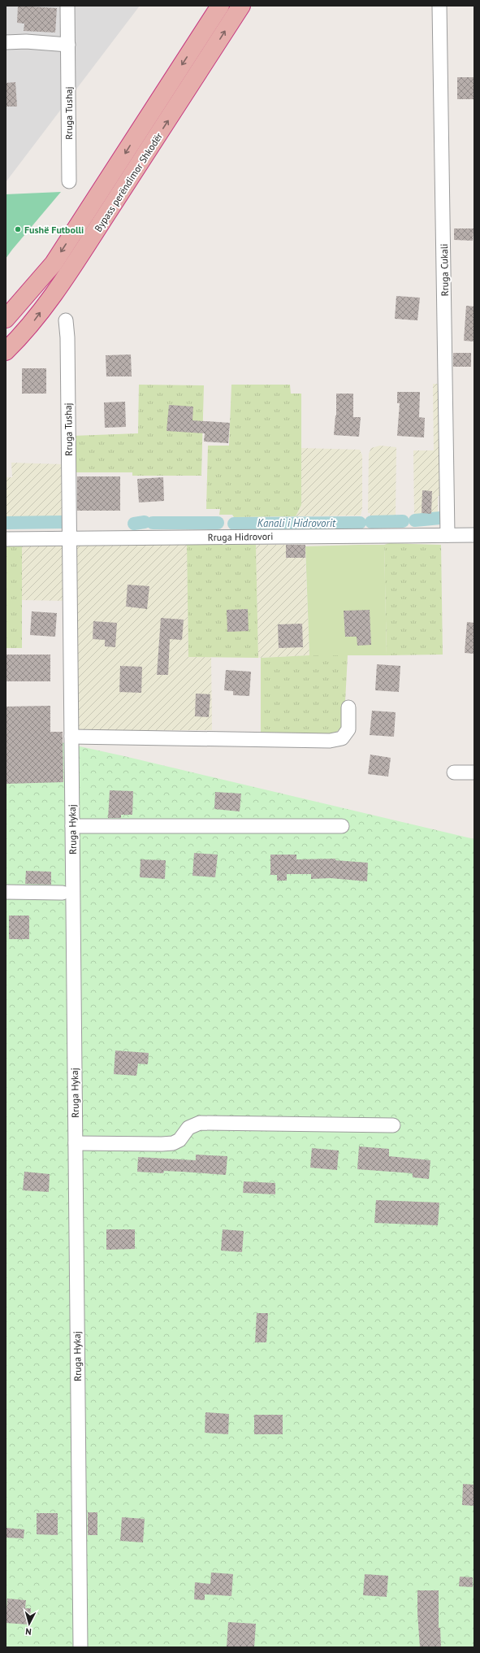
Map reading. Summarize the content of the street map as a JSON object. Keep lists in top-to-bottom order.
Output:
{
  "streets": {
    "highway": ["Bypass perëndimor Shkodër"],
    "street": [
      "Rruga Tushaj",
      "Rruga Cukali",
      "Rruga Hidrovori",
      "Rruga Hykaj"
    ]
  },
  "crossings": [
    ["Rruga Tushaj", "Rruga Hidrovori"],
    ["Rruga Tushaj", "Rruga Hykaj"],
    ["Rruga Cukali", "Rruga Hidrovori"],
    ["Rruga Hidrovori", "Rruga Hykaj"]
  ],
  "water": ["Kanali i Hidrovorit"],
  "places": ["Fushë Futbolli"],
  "north": "bottom"
}
